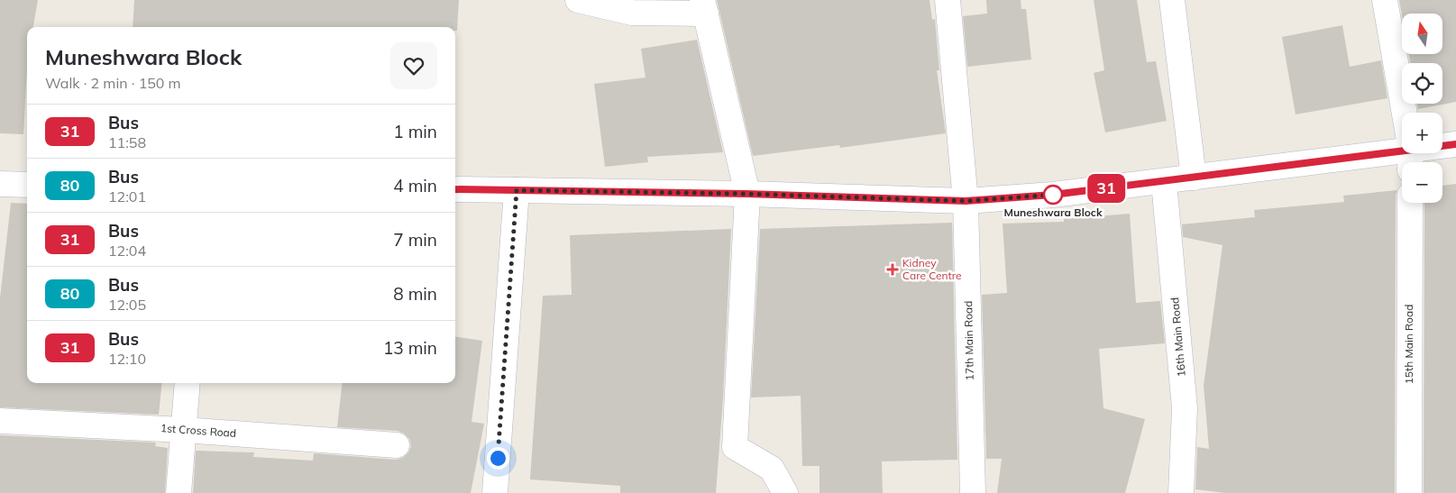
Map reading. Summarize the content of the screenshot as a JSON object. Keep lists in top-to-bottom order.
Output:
{
  "streets": {
    "street": [
      "16th Main Road",
      "17th Main Road",
      "15th Main Road",
      "1st Cross Road"
    ]
  },
  "places": {
    "other": ["Muneshwara Block"],
    "health": ["Kidney Care Centre"]
  },
  "lines": ["bus line 31"],
  "north": "top",
  "page": {
    "on_map": "31",
    "map_buttons": ["+", "−"],
    "heading": ["Muneshwara Block", "Walk · 2 min · 150 m"],
    "list": [
      {
        "mark": "31",
        "name": "Bus",
        "note": "11:58",
        "value": "1 min"
      },
      {
        "mark": "80",
        "name": "Bus",
        "note": "12:01",
        "value": "4 min"
      },
      {
        "mark": "31",
        "name": "Bus",
        "note": "12:04",
        "value": "7 min"
      },
      {
        "mark": "80",
        "name": "Bus",
        "note": "12:05",
        "value": "8 min"
      },
      {
        "mark": "31",
        "name": "Bus",
        "note": "12:10",
        "value": "13 min"
      }
    ]
  }
}
